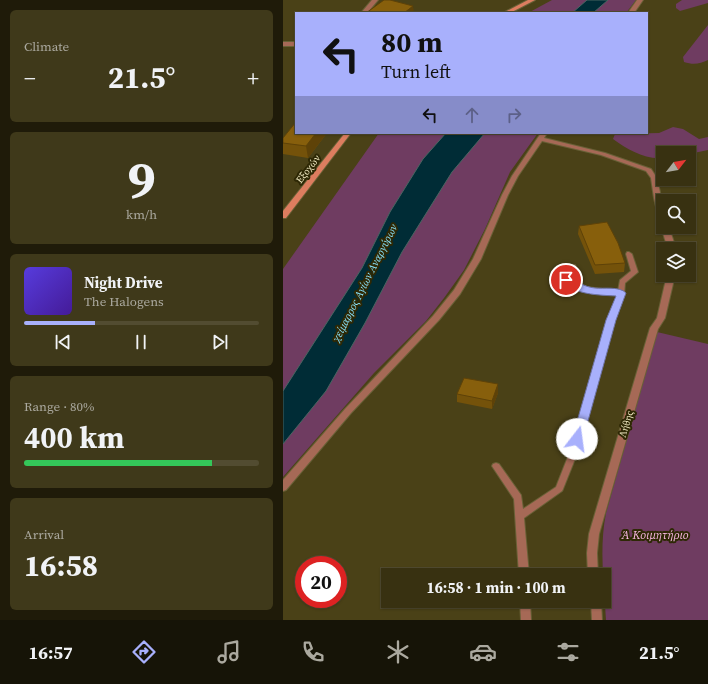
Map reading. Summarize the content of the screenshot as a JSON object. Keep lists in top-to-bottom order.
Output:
{
  "streets": {
    "main road": ["Εξοχών"],
    "street": ["Λήθης"]
  },
  "water": ["χείμαρρος Αγίων Αναργύρων"],
  "parks": ["Ά Κοιμητήριο"],
  "north": "top right",
  "page": {
    "tile": [
      "Climate",
      ["9", "km/h"],
      ["Range · 80%", "400 km"],
      ["Arrival", "16:58"]
    ],
    "turn": ["80 m", "Turn left"],
    "heat": ["−", "21.5°", "+"],
    "song": ["Night Drive", "The Halogens"],
    "limit": "20",
    "trip": "16:58 · 1 min · 100 m",
    "tabs": ["16:57", "21.5°"]
  }
}
